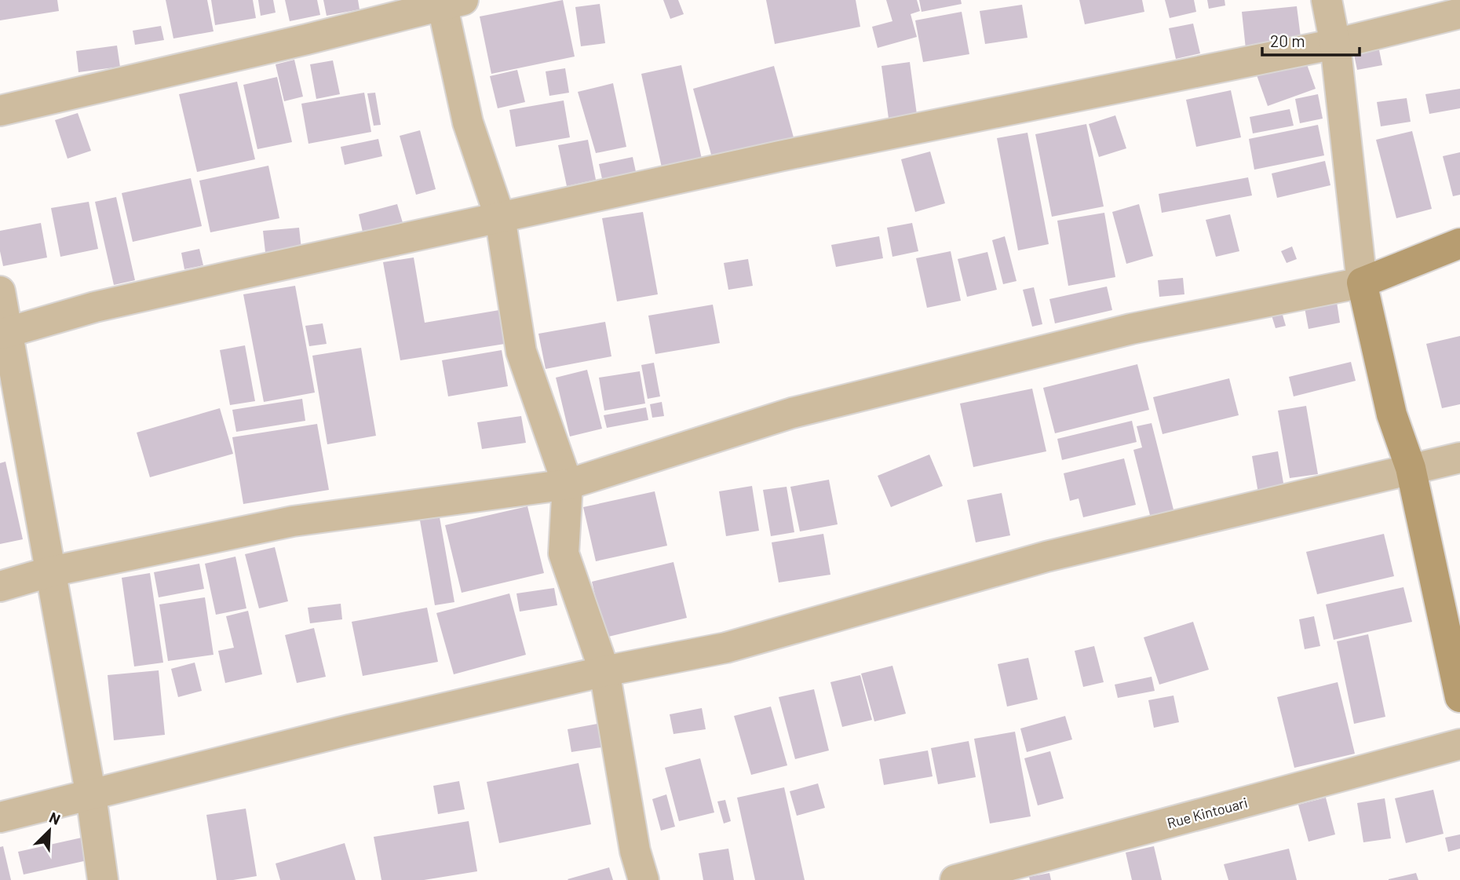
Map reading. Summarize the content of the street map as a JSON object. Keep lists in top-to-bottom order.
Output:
{
  "streets": {
    "street": ["Rue Kintouari"]
  },
  "scale_bar": "20 m",
  "north": "top right"
}
